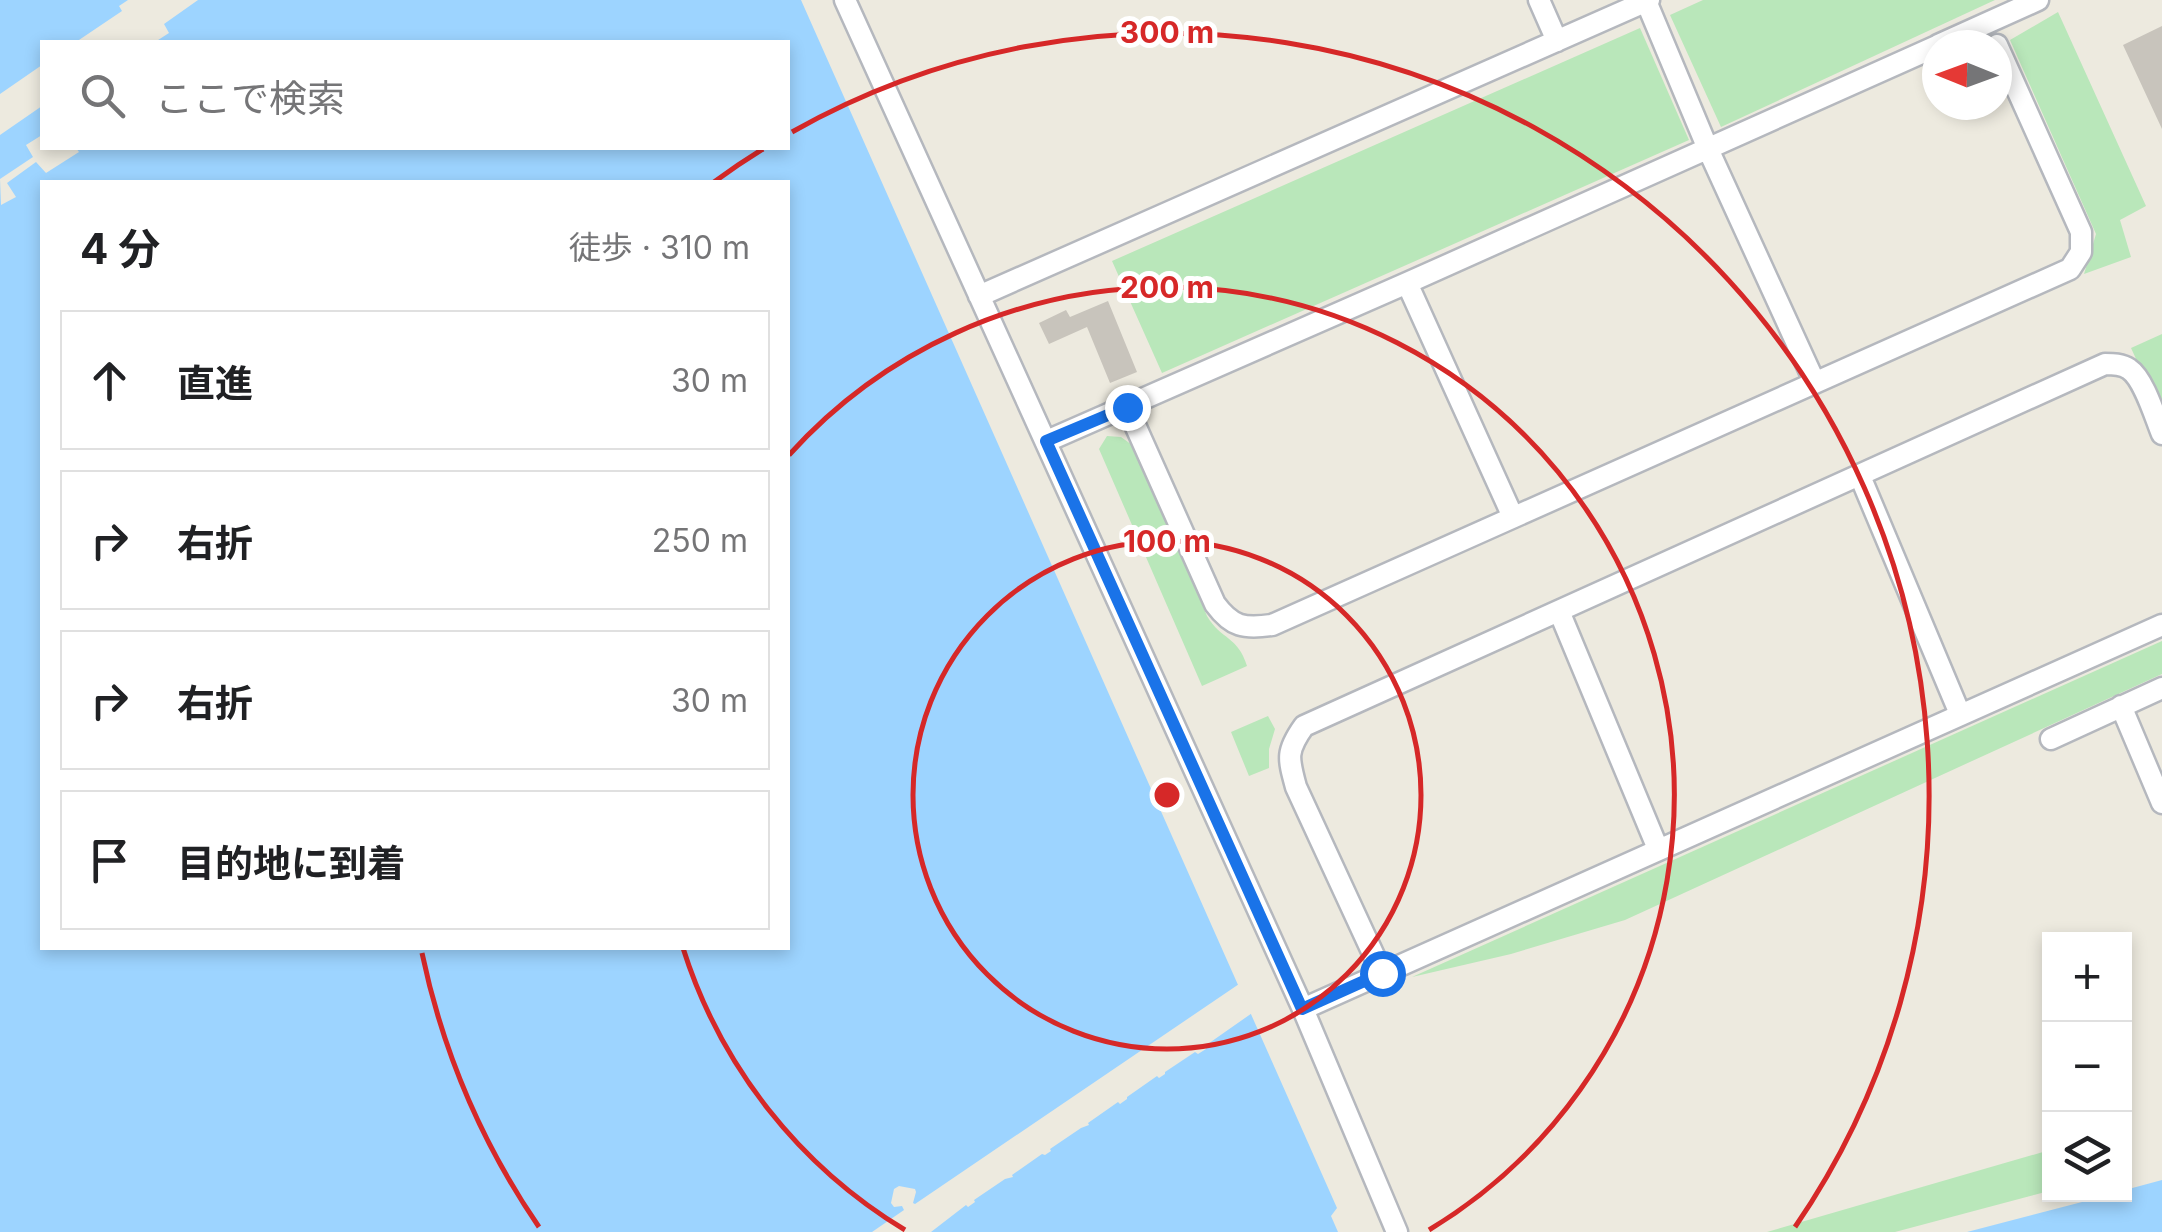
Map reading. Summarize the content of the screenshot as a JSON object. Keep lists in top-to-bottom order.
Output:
{
  "north": "left",
  "page": {
    "search": "ここで検索",
    "heading": ["4 分", "徒歩 · 310 m"],
    "list": [
      ["直進", "30 m"],
      ["右折", "250 m"],
      ["右折", "30 m"],
      "目的地に到着"
    ],
    "map_buttons": ["+", "−"]
  },
  "rings": ["300 m", "200 m", "100 m"]
}
